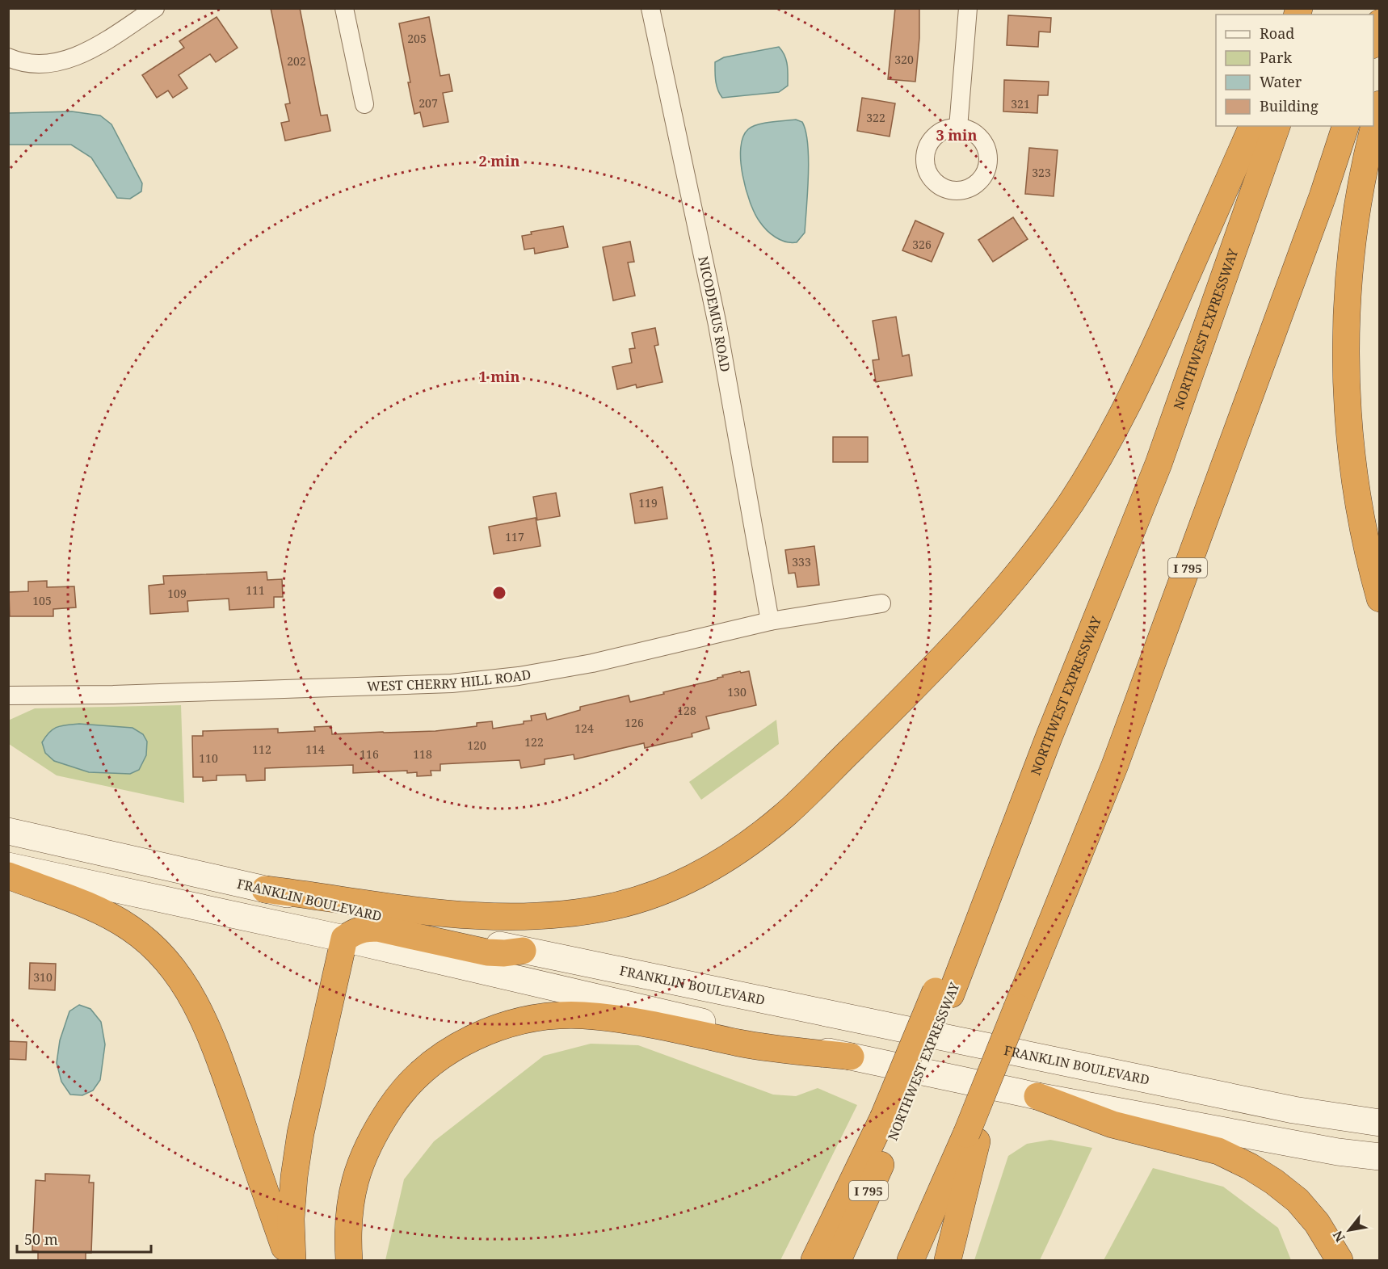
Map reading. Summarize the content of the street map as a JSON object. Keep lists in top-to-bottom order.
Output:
{
  "streets": {
    "highway": ["NORTHWEST EXPRESSWAY", "I 795"],
    "main road": ["FRANKLIN BOULEVARD"],
    "street": ["NICODEMUS ROAD", "WEST CHERRY HILL ROAD"]
  },
  "crossings": [
    ["NICODEMUS ROAD", "WEST CHERRY HILL ROAD"]
  ],
  "house_numbers": [
    "205",
    "320",
    "202",
    "207",
    "321",
    "322",
    "323",
    "326",
    "119",
    "117",
    "333",
    "111",
    "109",
    "105",
    "130",
    "128",
    "126",
    "124",
    "122",
    "120",
    "112",
    "114",
    "116",
    "118",
    "110",
    "310"
  ],
  "legend": [
    "Road",
    "Park",
    "Water",
    "Building"
  ],
  "scale_bar": "50 m",
  "north": "bottom left",
  "rings": ["3 min", "2 min", "1 min"]
}
